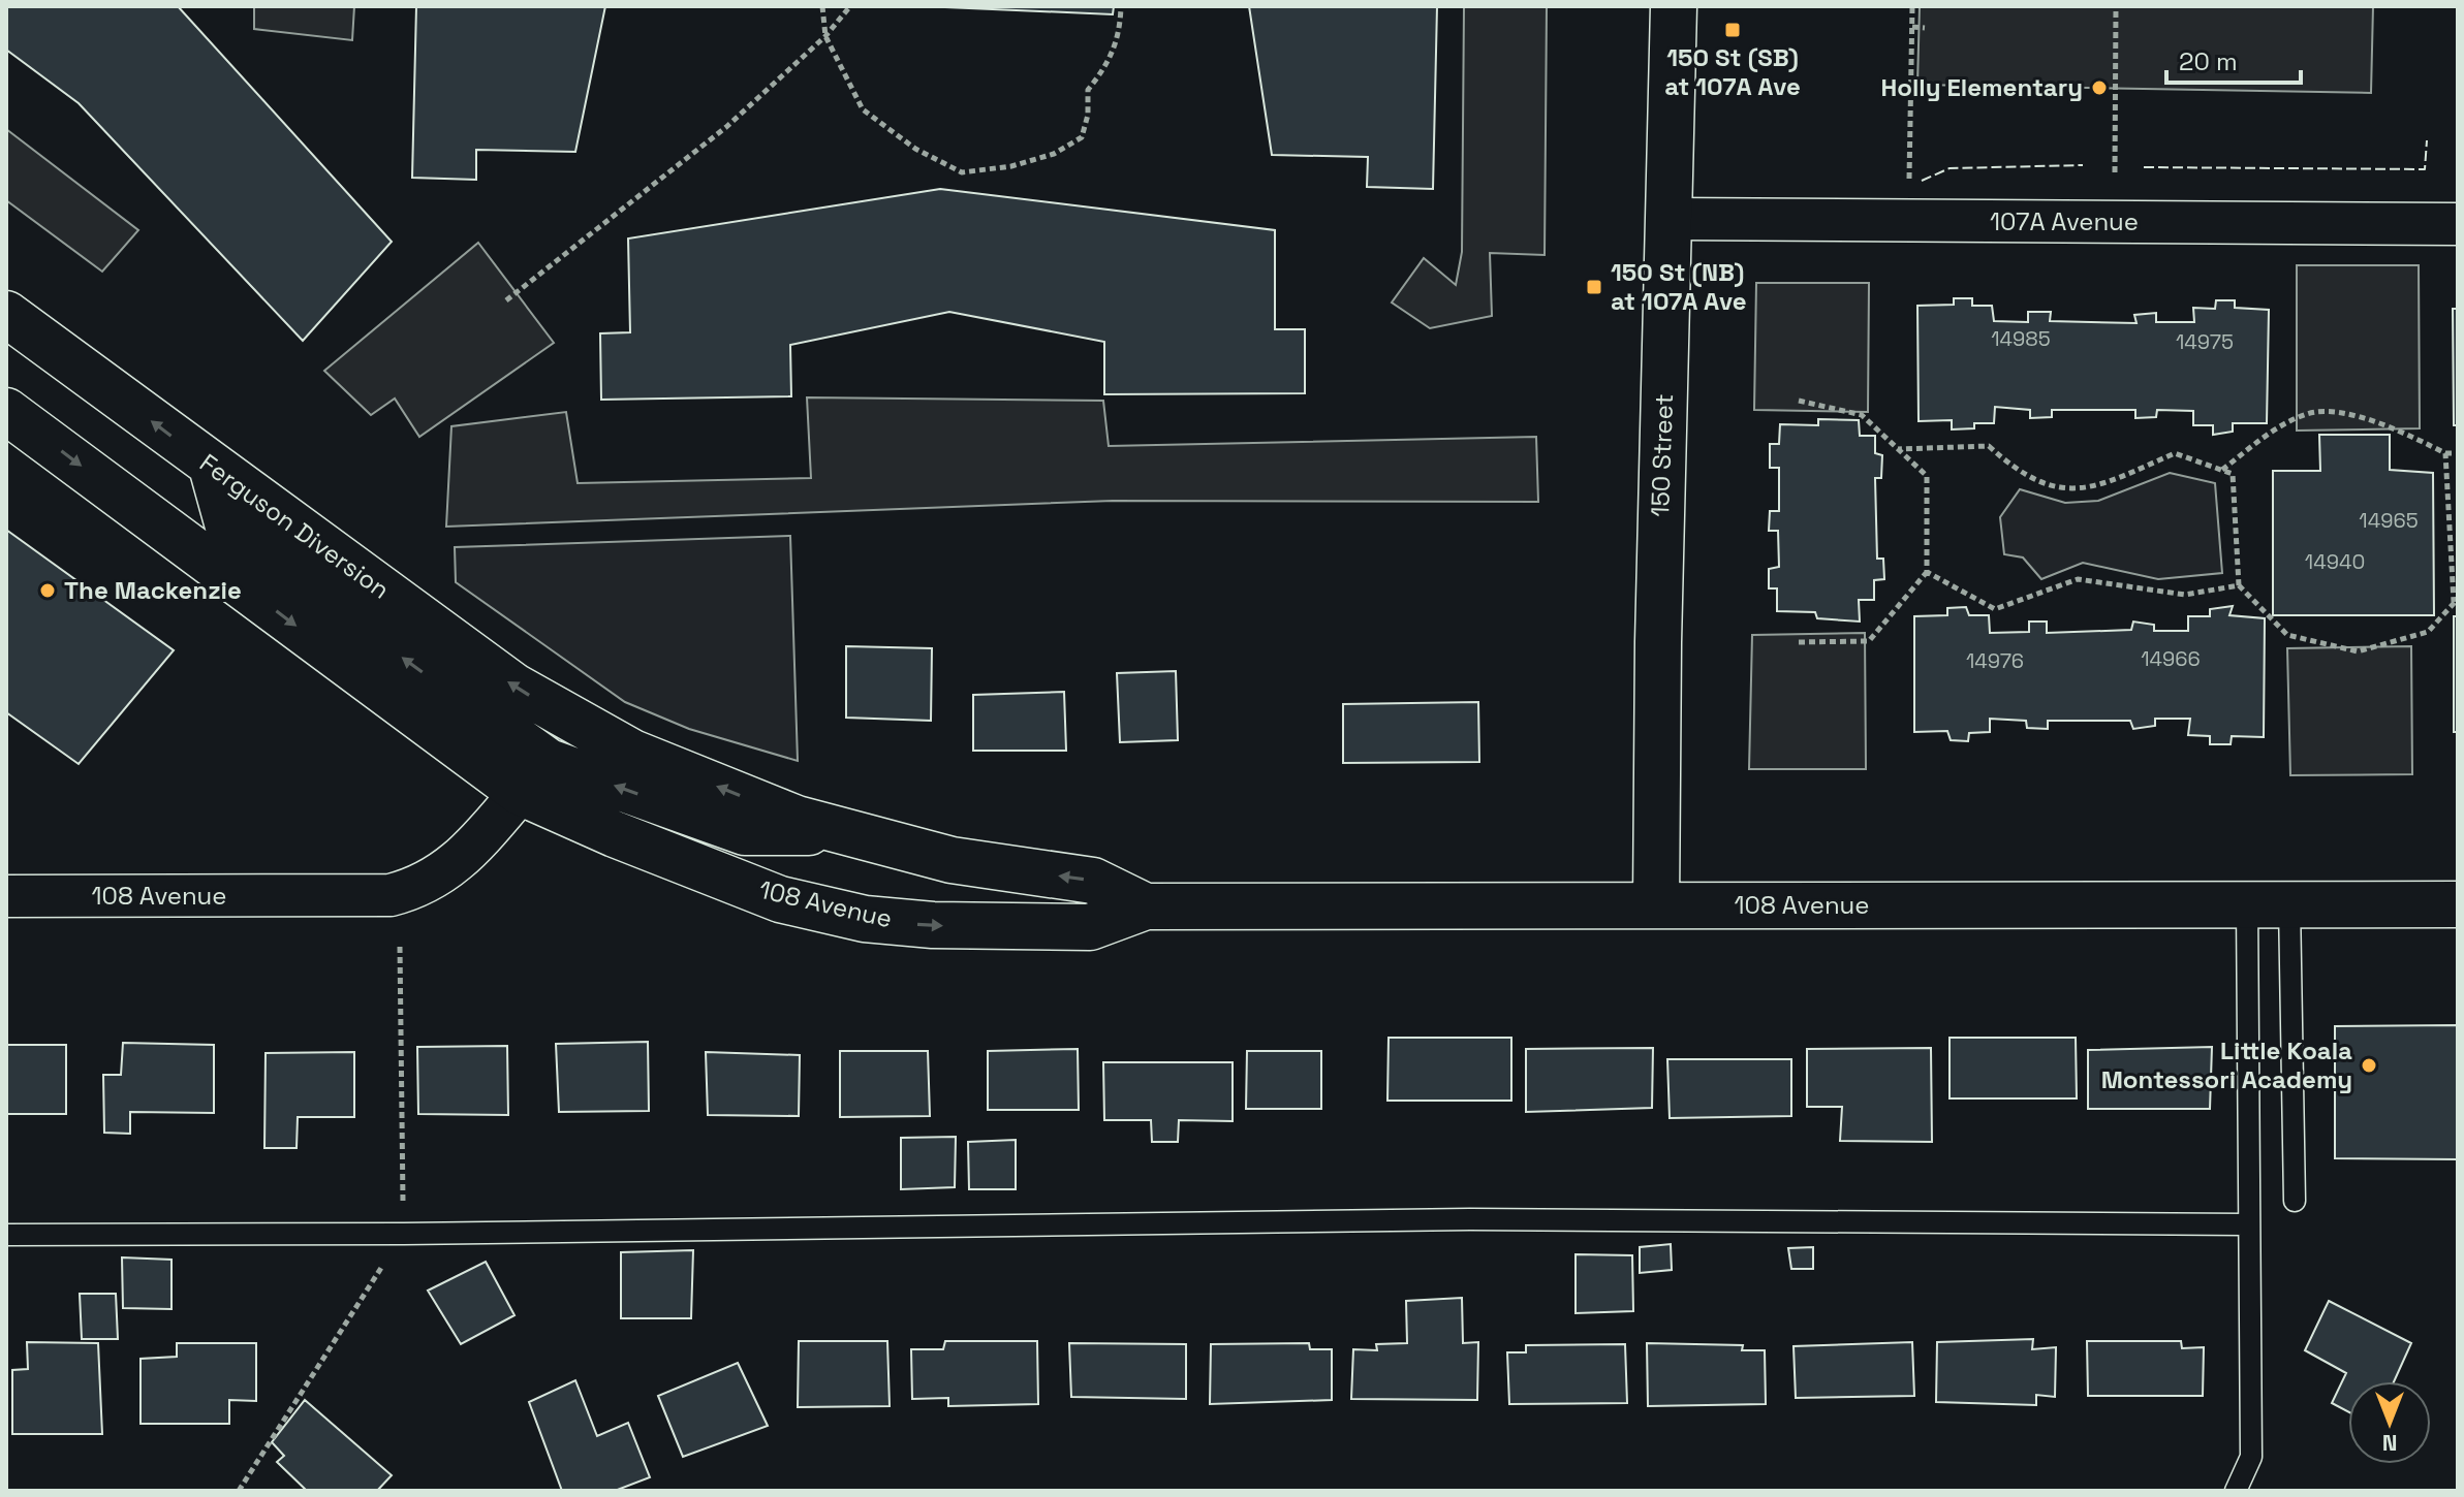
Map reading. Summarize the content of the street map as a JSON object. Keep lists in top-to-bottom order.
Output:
{
  "streets": {
    "main road": ["150 Street", "Ferguson Diversion", "108 Avenue"],
    "street": ["107A Avenue"]
  },
  "crossings": [
    ["107A Avenue", "150 Street"],
    ["150 Street", "108 Avenue"],
    ["Ferguson Diversion", "108 Avenue"]
  ],
  "places": {
    "transit": ["150 St (SB) at 107A Ave", "150 St (NB) at 107A Ave"],
    "other": ["Holly Elementary", "The Mackenzie", "Little Koala Montessori Academy"]
  },
  "house_numbers": [
    "14985",
    "14975",
    "14965",
    "14940",
    "14966",
    "14976"
  ],
  "scale_bar": "20 m",
  "north": "bottom"
}
